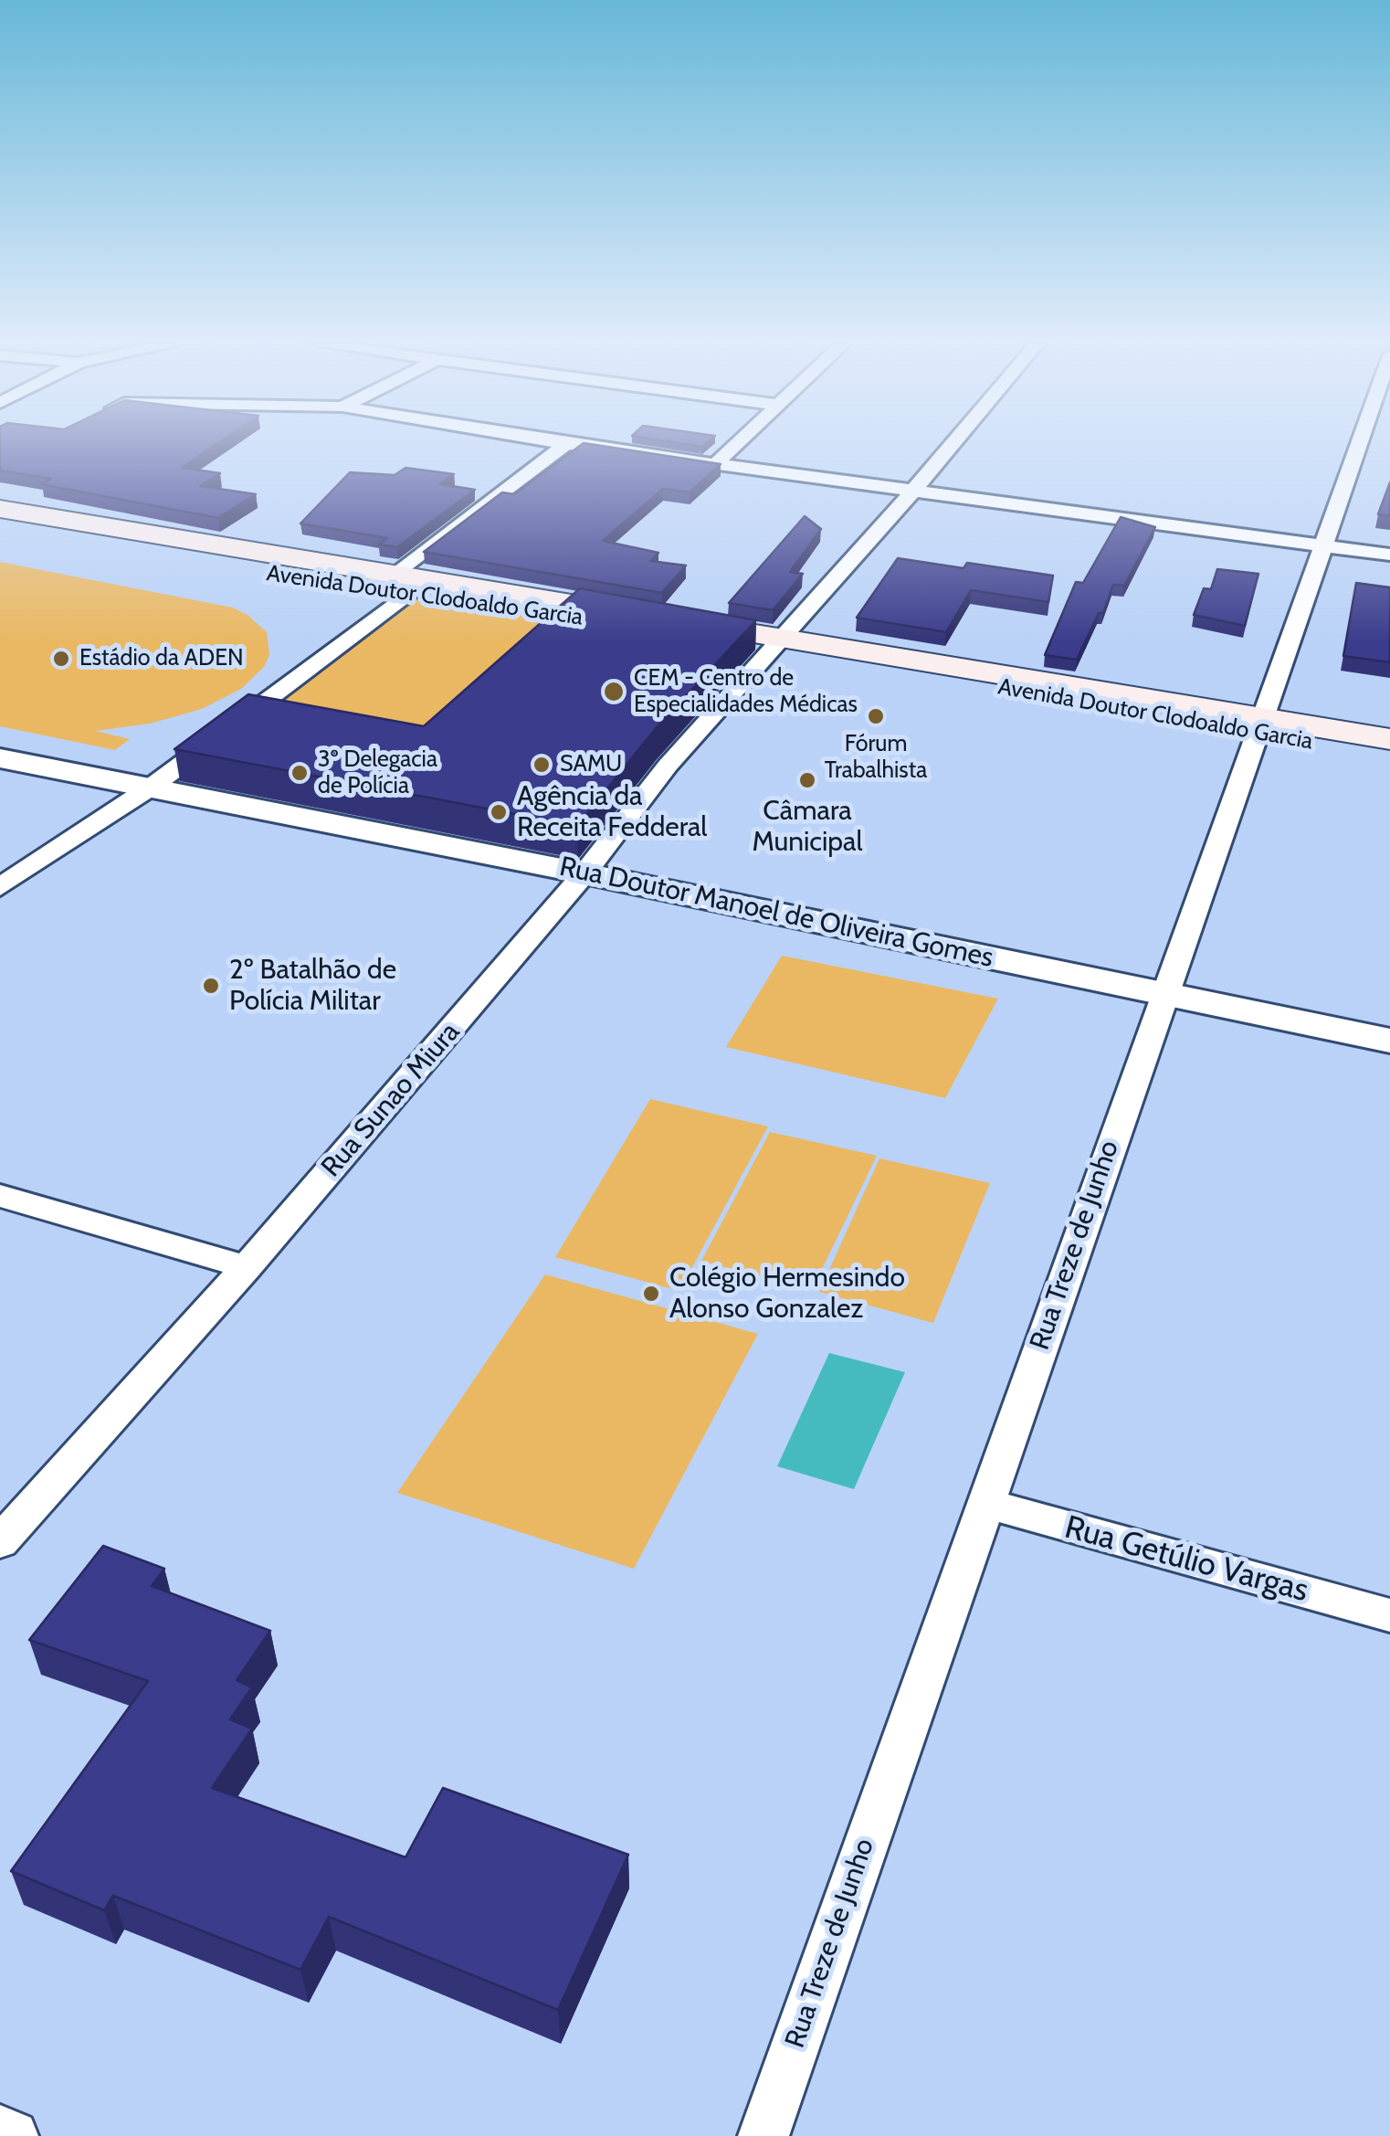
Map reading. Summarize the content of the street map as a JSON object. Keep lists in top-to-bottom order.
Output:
{
  "streets": {
    "main road": ["Avenida Doutor Clodoaldo Garcia"],
    "street": [
      "Rua Doutor Manoel de Oliveira Gomes",
      "Rua Sunao Miura",
      "Rua Treze de Junho",
      "Rua Getúlio Vargas"
    ]
  },
  "crossings": [
    ["Avenida Doutor Clodoaldo Garcia", "Rua Sunao Miura"],
    ["Avenida Doutor Clodoaldo Garcia", "Rua Treze de Junho"],
    ["Rua Doutor Manoel de Oliveira Gomes", "Rua Sunao Miura"],
    ["Rua Doutor Manoel de Oliveira Gomes", "Rua Treze de Junho"],
    ["Rua Treze de Junho", "Rua Getúlio Vargas"]
  ],
  "places": [
    "Estádio da ADEN",
    "CEM - Centro de Especialidades Médicas",
    "Fórum Trabalhista",
    "SAMU",
    "3º Delegacia de Polícia",
    "Câmara Municipal",
    "Agência da Receita Fedderal",
    "2º Batalhão de Polícia Militar",
    "Colégio Hermesindo Alonso Gonzalez"
  ]
}
